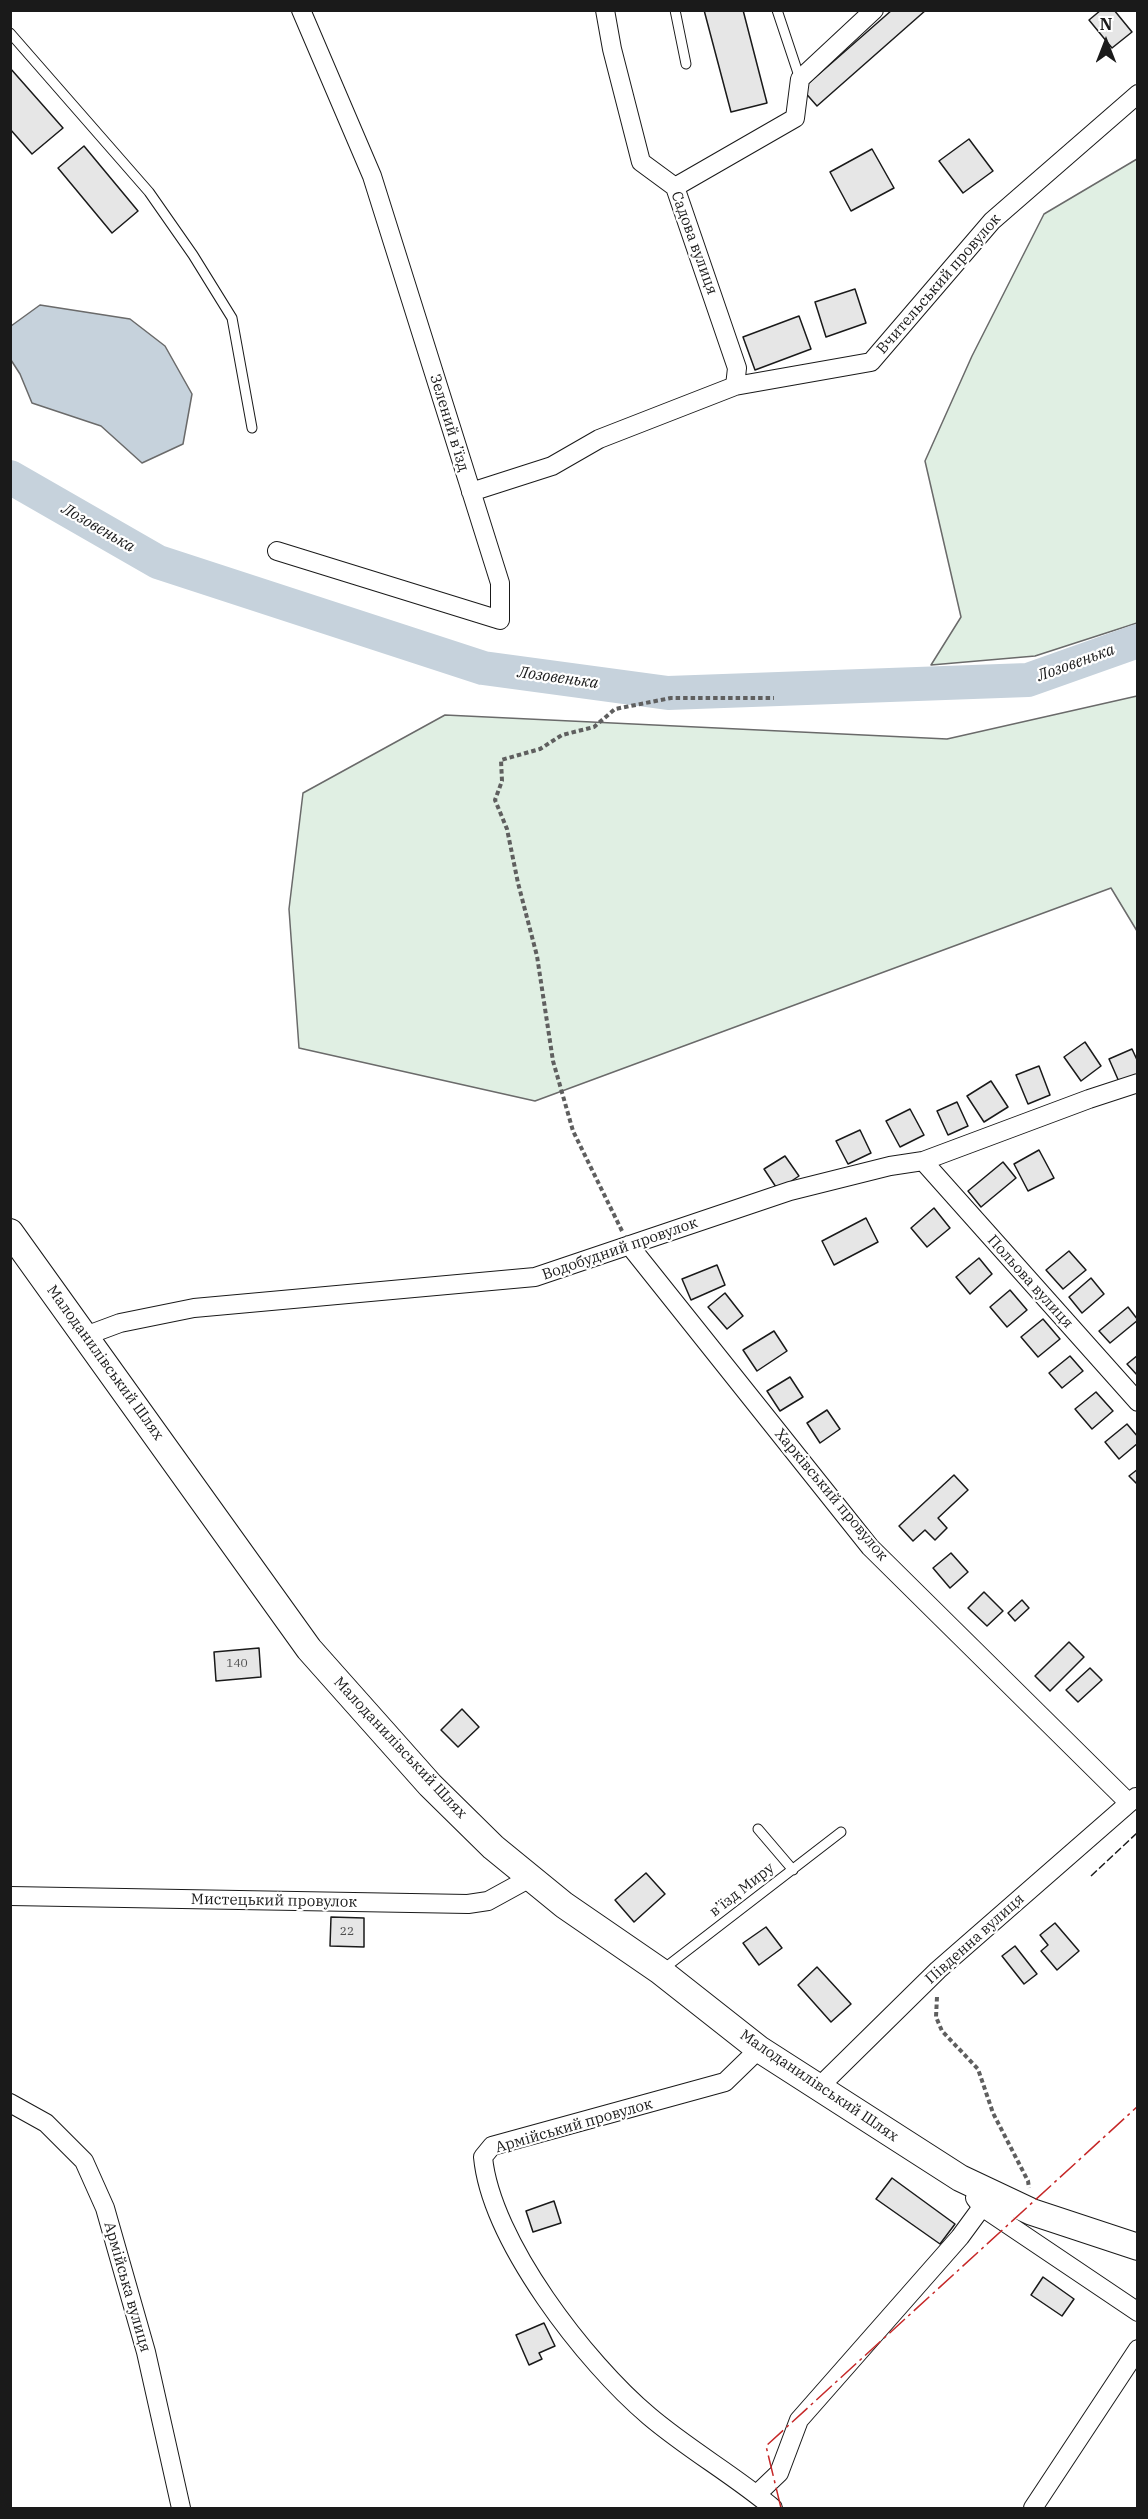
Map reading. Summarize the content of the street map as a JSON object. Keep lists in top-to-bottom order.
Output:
{
  "streets": {
    "main road": ["Малоданилівський Шлях"],
    "street": [
      "Садова вулиця",
      "Вчительський провулок",
      "Зелений в’їзд",
      "Водобудний провулок",
      "Польова вулиця",
      "Харківський провулок",
      "Мистецький провулок",
      "Південна вулиця",
      "Армійський провулок",
      "Армійська вулиця"
    ],
    "lane": ["в’їзд Миру"]
  },
  "crossings": [
    ["Садова вулиця", "Вчительський провулок"],
    ["Вчительський провулок", "Зелений в’їзд"],
    ["Водобудний провулок", "Польова вулиця"],
    ["Водобудний провулок", "Малоданилівський Шлях"],
    ["Водобудний провулок", "Харківський провулок"],
    ["Малоданилівський Шлях", "в’їзд Миру"],
    ["Малоданилівський Шлях", "Мистецький провулок"],
    ["Малоданилівський Шлях", "Південна вулиця"],
    ["Малоданилівський Шлях", "Армійський провулок"],
    ["Харківський провулок", "Південна вулиця"]
  ],
  "water": ["Лозовенька"],
  "house_numbers": ["140", "22"],
  "north": "top"
}
